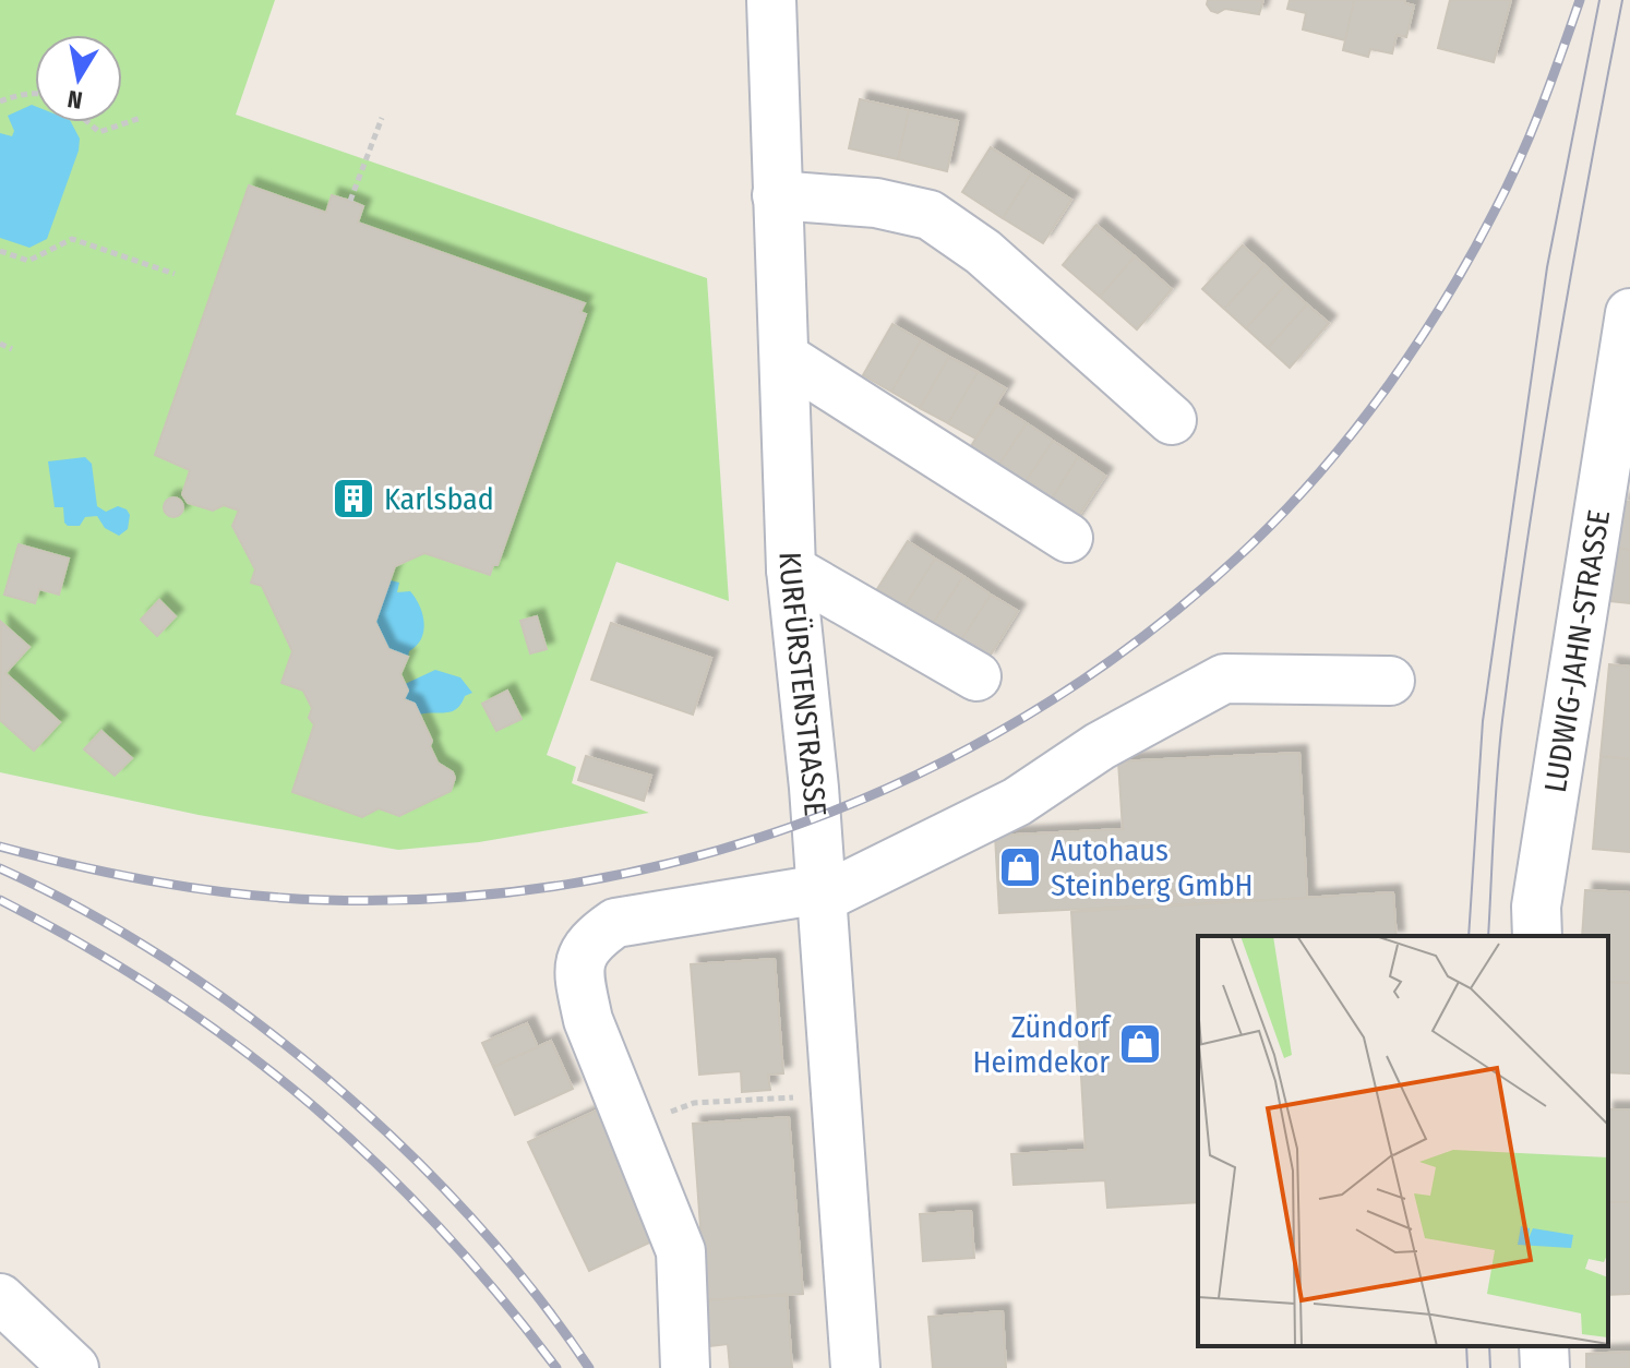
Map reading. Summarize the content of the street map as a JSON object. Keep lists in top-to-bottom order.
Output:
{
  "streets": {
    "street": ["LUDWIG-JAHN-STRASSE", "KURFÜRSTENSTRASSE"]
  },
  "places": {
    "building": ["Karlsbad"],
    "shop": ["Autohaus Steinberg GmbH", "Zündorf Heimdekor"]
  },
  "north": "bottom"
}
